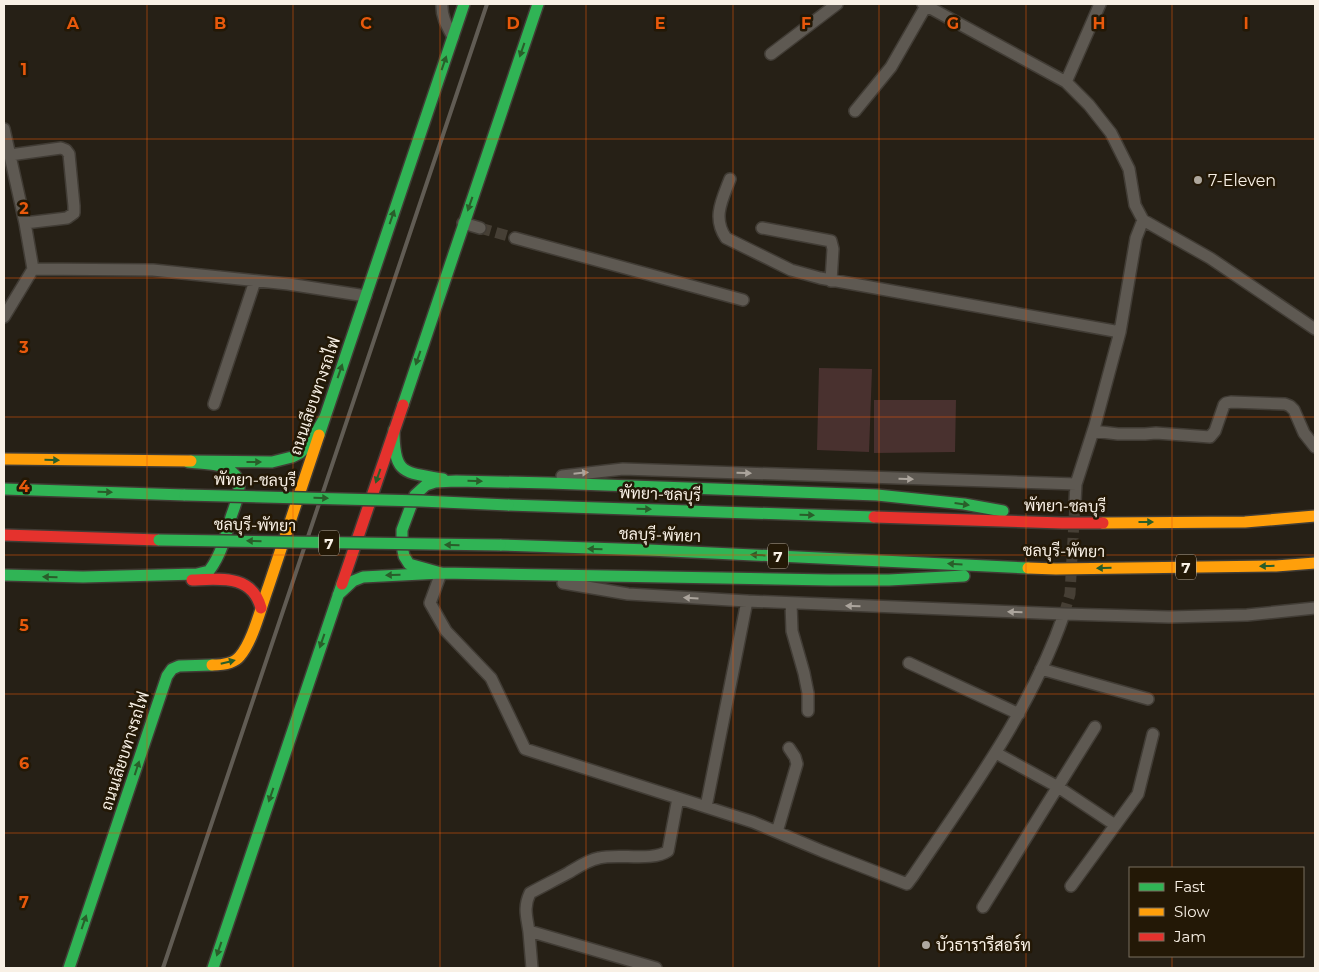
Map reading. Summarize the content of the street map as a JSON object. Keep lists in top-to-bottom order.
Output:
{
  "streets": {
    "main road": [
      "ถนนเลียบทางรถไฟ",
      "พัทยา-ชลบุรี",
      "ชลบุรี-พัทยา",
      "7"
    ]
  },
  "places": ["7-Eleven", "บัวธารารีสอร์ท"],
  "legend": ["Fast", "Slow", "Jam"],
  "grid": {
    "columns": [
      "A",
      "B",
      "C",
      "D",
      "E",
      "F",
      "G",
      "H",
      "I"
    ],
    "rows": [
      "1",
      "2",
      "3",
      "4",
      "5",
      "6",
      "7"
    ]
  }
}
